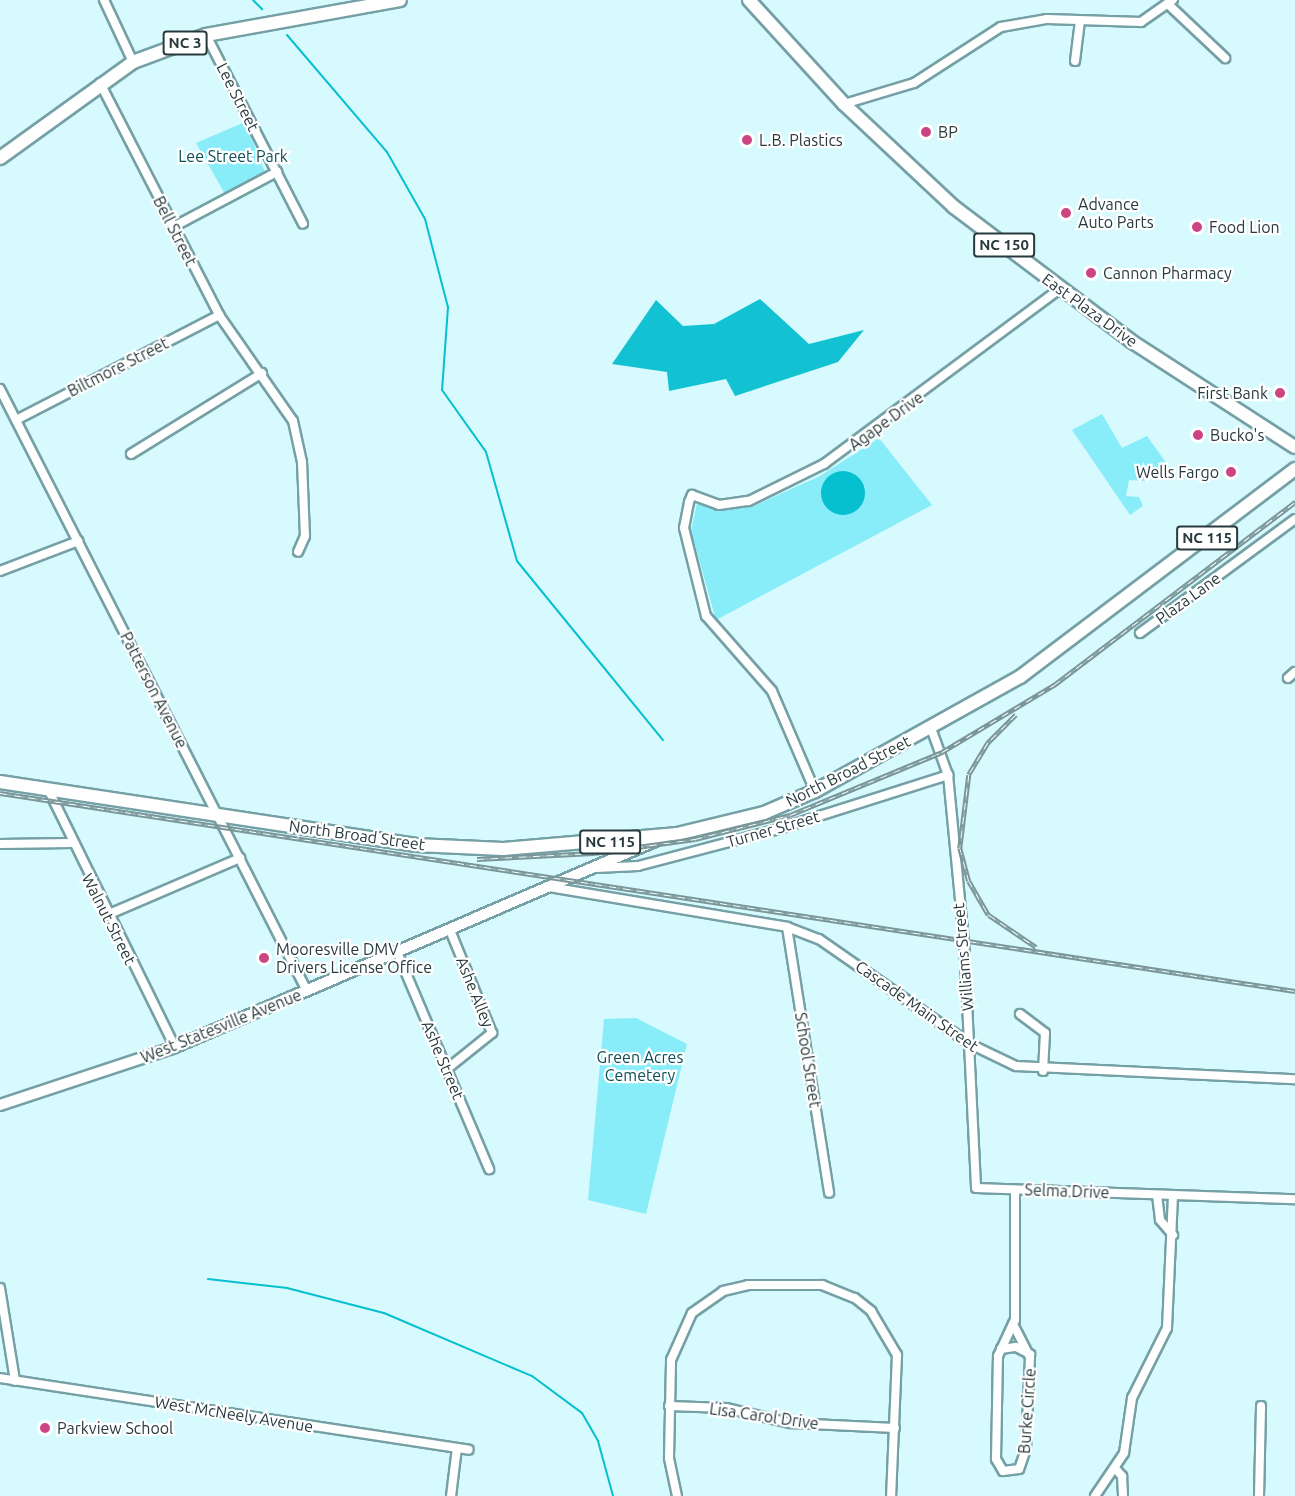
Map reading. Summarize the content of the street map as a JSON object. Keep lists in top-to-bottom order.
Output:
{
  "streets": {
    "main road": [
      "NC 3",
      "NC 150",
      "East Plaza Drive",
      "NC 115",
      "North Broad Street"
    ],
    "street": [
      "Lee Street",
      "Bell Street",
      "Biltmore Street",
      "Agape Drive",
      "Plaza Lane",
      "Patterson Avenue",
      "Turner Street",
      "Walnut Street",
      "Williams Street",
      "Ashe Alley",
      "Cascade Main Street",
      "West Statesville Avenue",
      "Ashe Street",
      "School Street",
      "Selma Drive",
      "Burke Circle",
      "West McNeely Avenue",
      "Lisa Carol Drive"
    ]
  },
  "crossings": [
    ["NC 3", "Lee Street"],
    ["NC 3", "Bell Street"],
    ["Bell Street", "Biltmore Street"],
    ["East Plaza Drive", "Agape Drive"],
    ["Biltmore Street", "Patterson Avenue"],
    ["Agape Drive", "North Broad Street"],
    ["Patterson Avenue", "North Broad Street"],
    ["Patterson Avenue", "West Statesville Avenue"],
    ["North Broad Street", "Walnut Street"],
    ["North Broad Street", "Williams Street"],
    ["North Broad Street", "West Statesville Avenue"],
    ["Turner Street", "Williams Street"],
    ["Turner Street", "West Statesville Avenue"],
    ["Walnut Street", "West Statesville Avenue"],
    ["Williams Street", "Cascade Main Street"],
    ["Williams Street", "Selma Drive"],
    ["Ashe Alley", "West Statesville Avenue"],
    ["Ashe Alley", "Ashe Street"],
    ["Cascade Main Street", "West Statesville Avenue"],
    ["Cascade Main Street", "School Street"],
    ["West Statesville Avenue", "Ashe Street"],
    ["Selma Drive", "Burke Circle"]
  ],
  "parks": ["Lee Street Park", "Green Acres Cemetery"],
  "places": [
    "BP",
    "L.B. Plastics",
    "Advance Auto Parts",
    "Food Lion",
    "Cannon Pharmacy",
    "First Bank",
    "Bucko's",
    "Wells Fargo",
    "Mooresville DMV Drivers License Office",
    "Parkview School"
  ]
}
